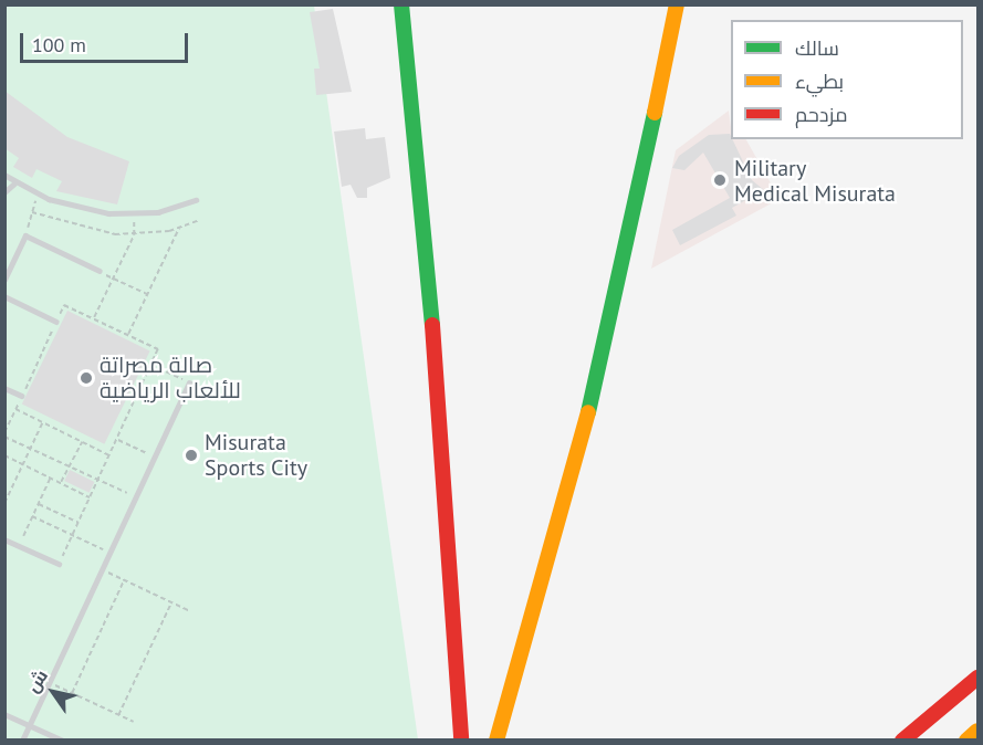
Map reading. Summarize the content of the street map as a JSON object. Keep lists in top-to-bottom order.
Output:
{
  "places": ["Military Medical Misurata", "صالة مصراتة للألعاب الرياضية", "Misurata Sports City"],
  "legend": ["سالك", "بطيء", "مزدحم"],
  "scale_bar": "100 m",
  "north": "top left"
}
